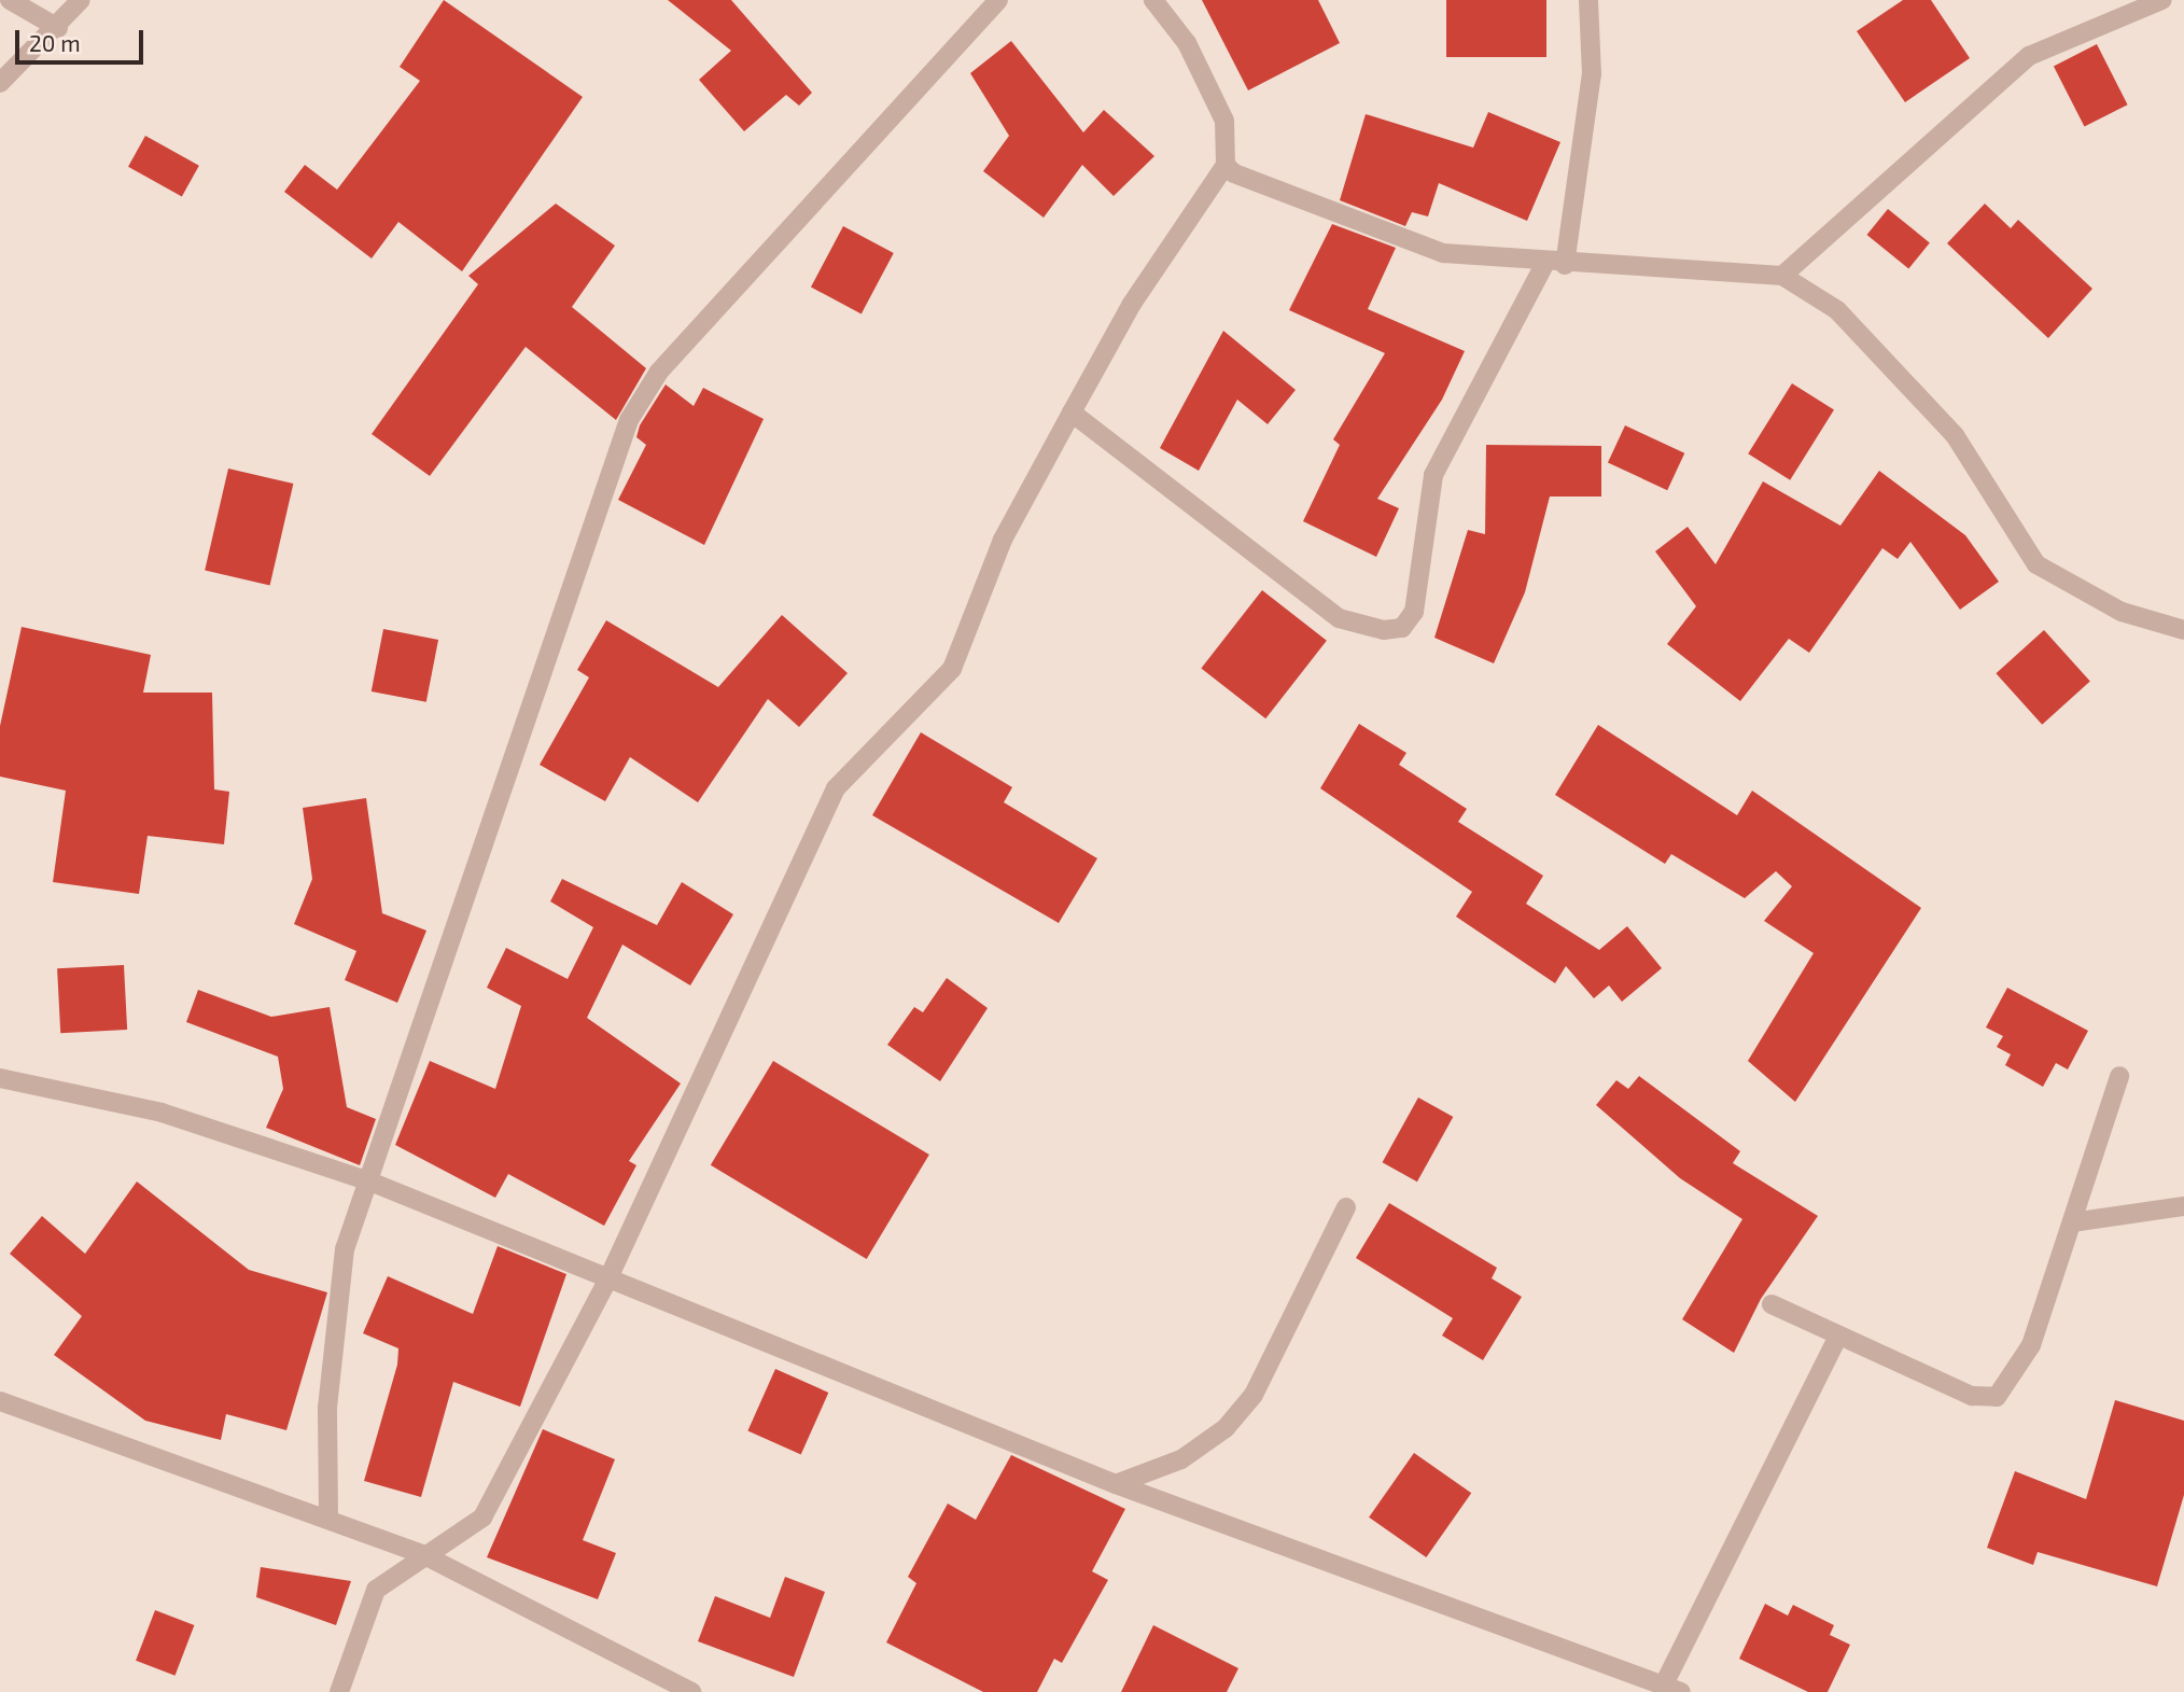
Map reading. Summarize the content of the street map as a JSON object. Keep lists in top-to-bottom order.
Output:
{
  "scale_bar": "20 m"
}
